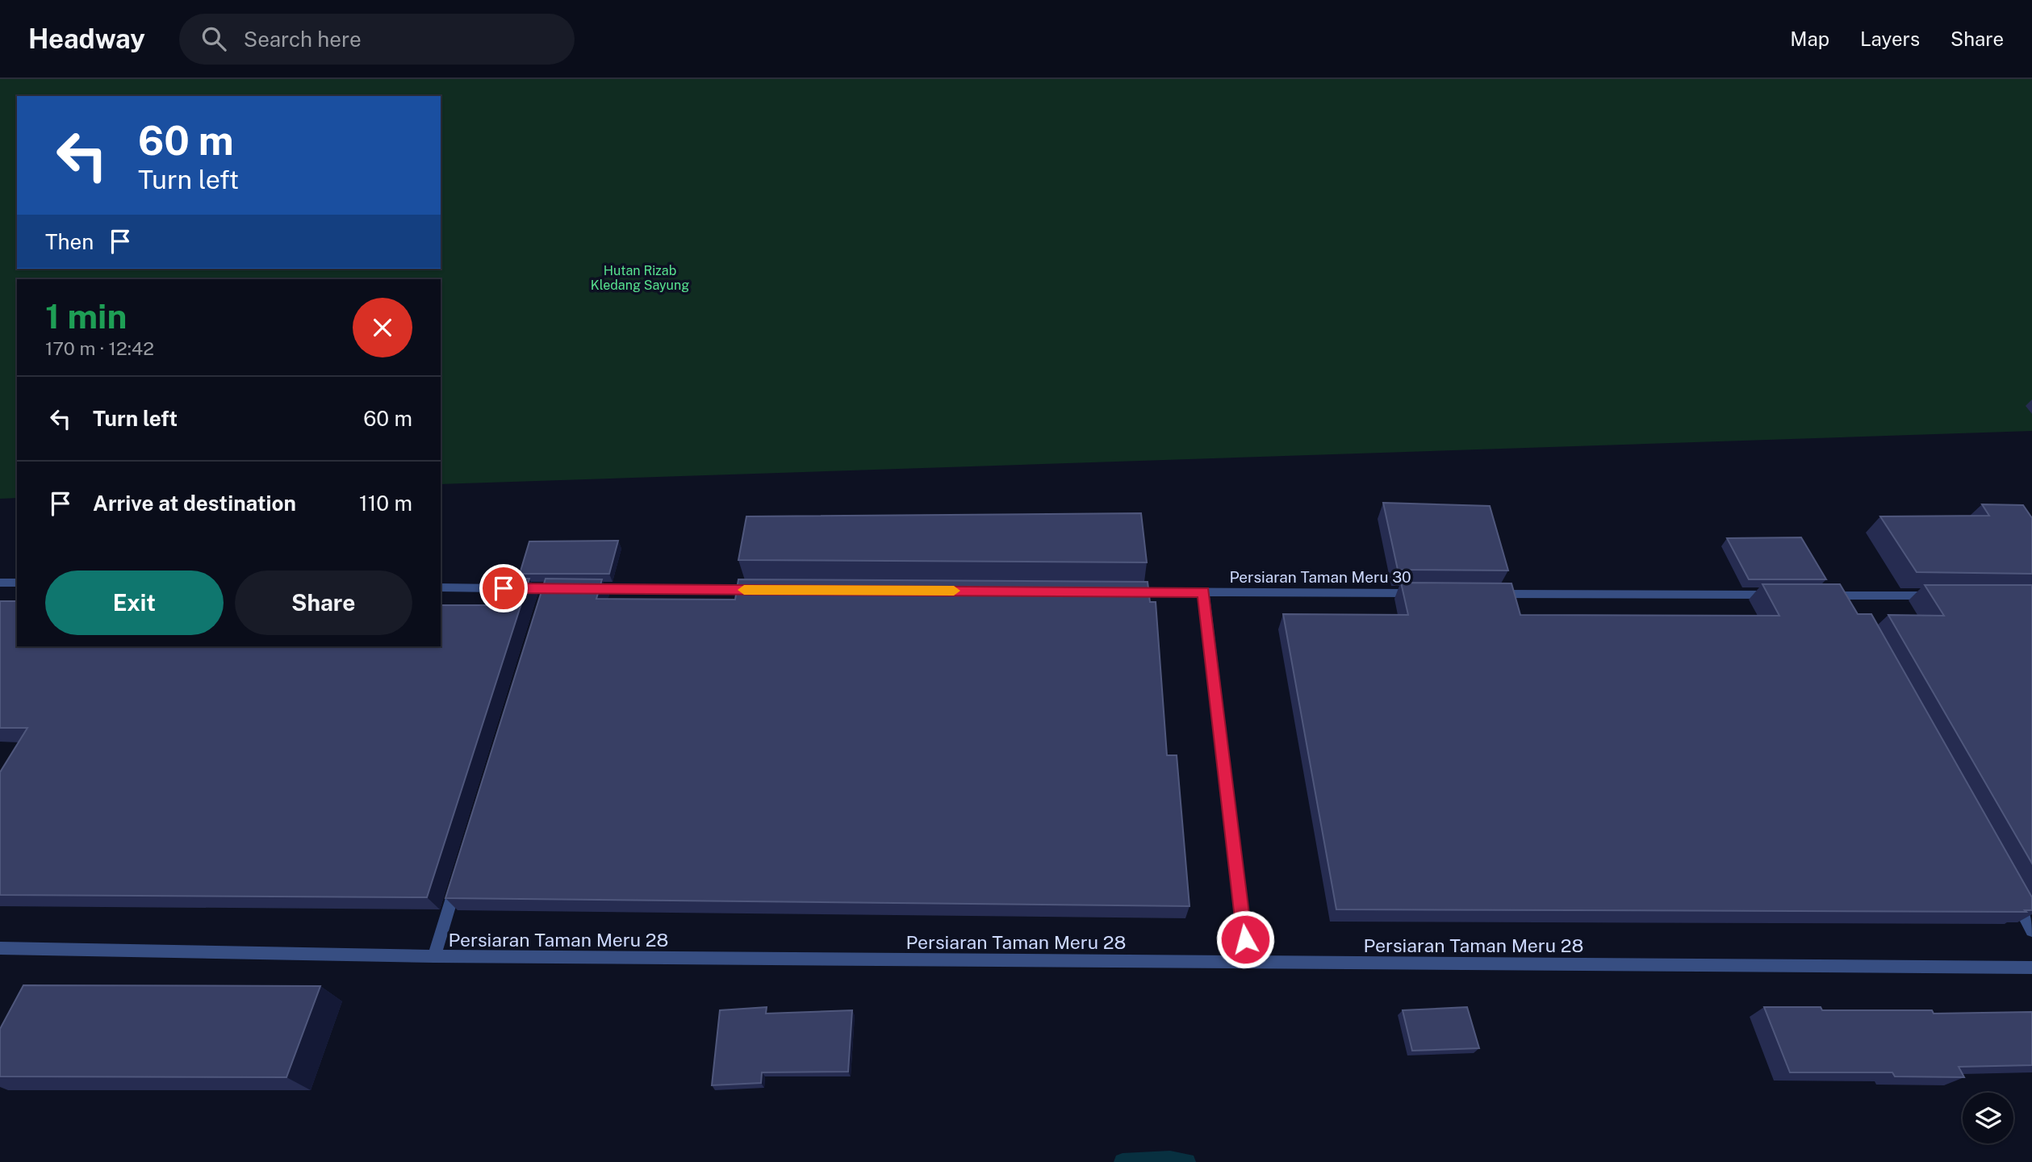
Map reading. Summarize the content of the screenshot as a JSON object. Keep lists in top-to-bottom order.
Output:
{
  "streets": {
    "street": ["Persiaran Taman Meru 30", "Persiaran Taman Meru 28"]
  },
  "parks": ["Hutan Rizab Kledang Sayung"],
  "page": {
    "header": "Headway",
    "search": "Search here",
    "nav": ["Map", "Layers", "Share"],
    "turn": ["60 m", "Turn left"],
    "then": "Then",
    "heading": ["1 min", "170 m · 12:42"],
    "list": [
      {
        "name": "Turn left",
        "value": "60 m"
      },
      {
        "name": "Arrive at destination",
        "value": "110 m"
      }
    ],
    "buttons": ["Exit", "Share"]
  }
}
